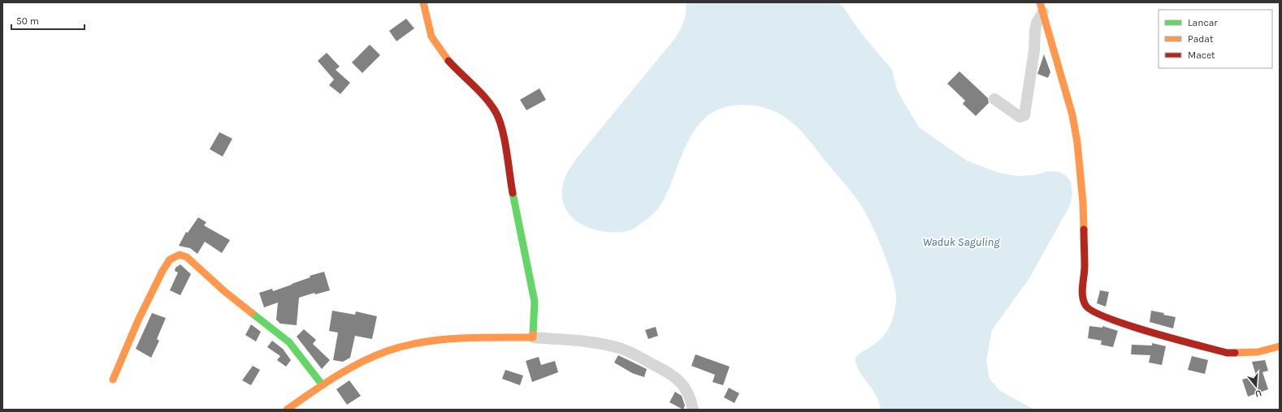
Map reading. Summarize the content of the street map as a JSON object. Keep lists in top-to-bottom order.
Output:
{
  "water": ["Waduk Saguling"],
  "legend": ["Lancar", "Padat", "Macet"],
  "scale_bar": "50 m",
  "north": "bottom"
}
